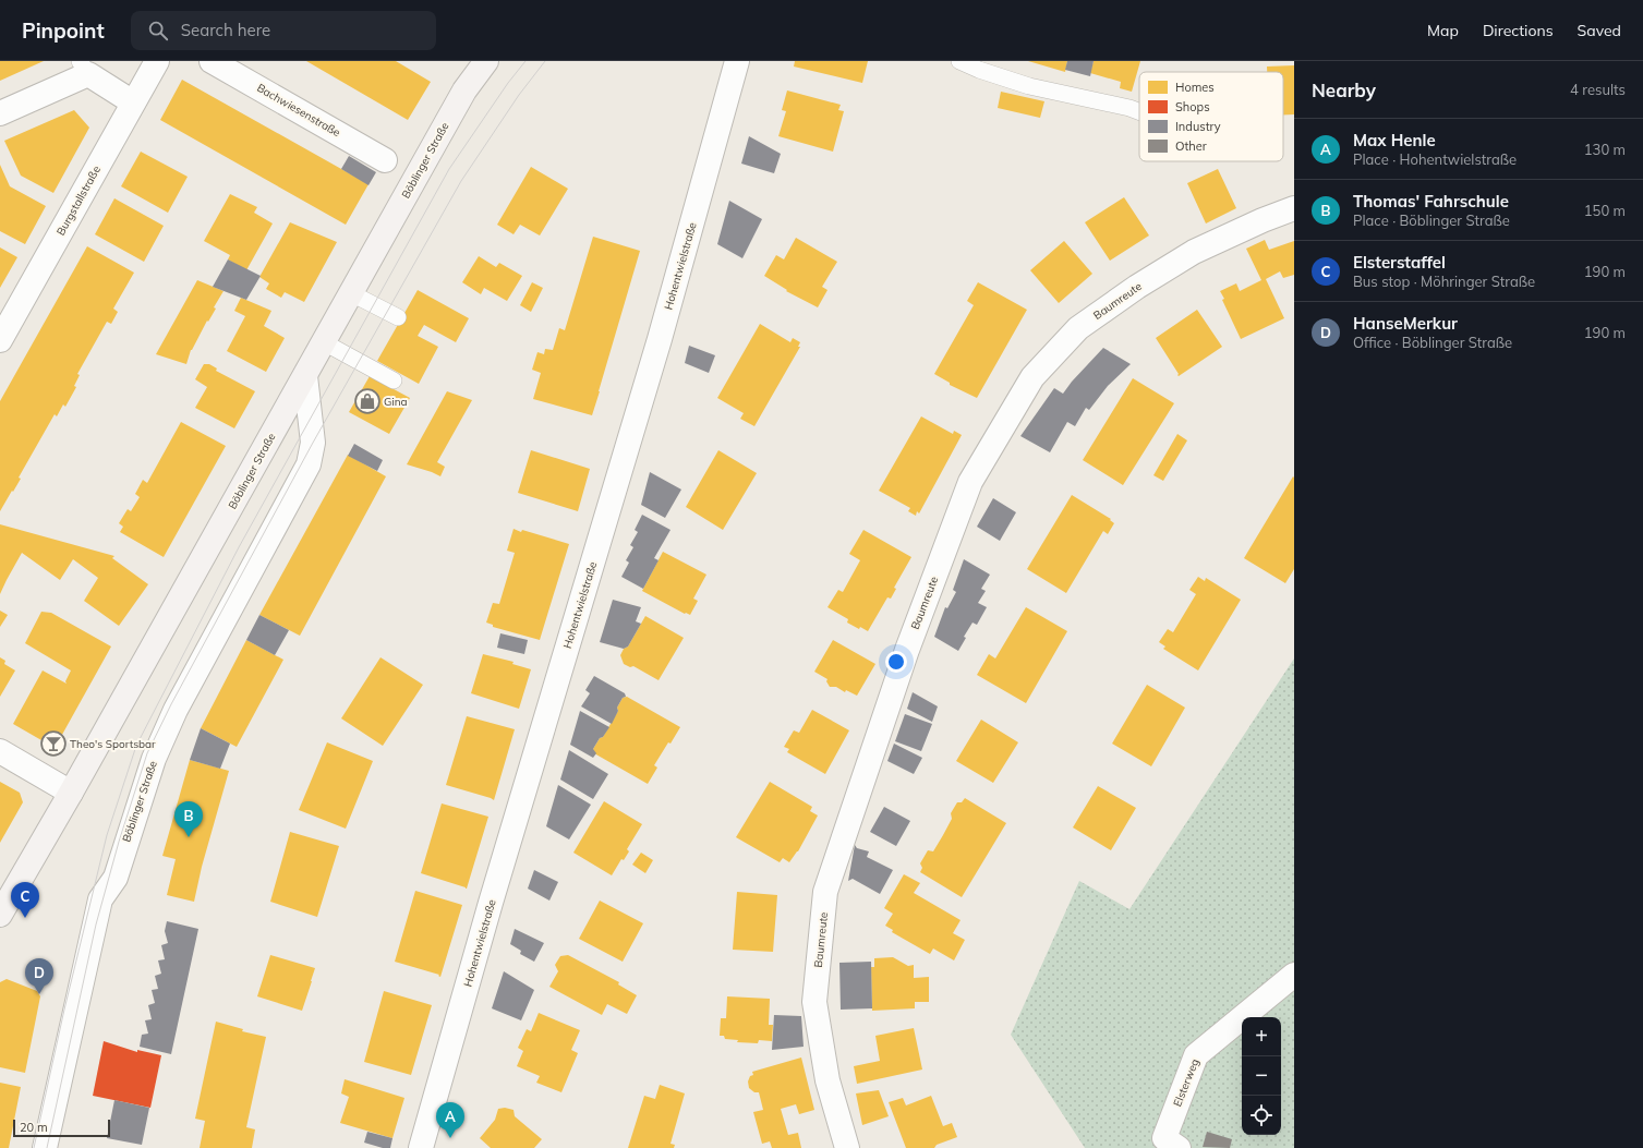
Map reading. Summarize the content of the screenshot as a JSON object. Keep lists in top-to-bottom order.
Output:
{
  "streets": {
    "street": [
      "Bachwiesenstraße",
      "Böblinger Straße",
      "Burgstallstraße",
      "Hohentwielstraße",
      "Baumreute",
      "Elsterweg"
    ]
  },
  "places": {
    "shop": ["Gina"],
    "bar": ["Theo's Sportsbar"]
  },
  "legend": [
    "Homes",
    "Shops",
    "Industry",
    "Other"
  ],
  "scale_bar": "20 m",
  "page": {
    "header": "Pinpoint",
    "search": "Search here",
    "nav": ["Map", "Directions", "Saved"],
    "heading": ["Nearby", "4 results"],
    "list": [
      {
        "mark": "A",
        "name": "Max Henle",
        "note": "Place · Hohentwielstraße",
        "value": "130 m"
      },
      {
        "mark": "B",
        "name": "Thomas' Fahrschule",
        "note": "Place · Böblinger Straße",
        "value": "150 m"
      },
      {
        "mark": "C",
        "name": "Elsterstaffel",
        "note": "Bus stop · Möhringer Straße",
        "value": "190 m"
      },
      {
        "mark": "D",
        "name": "HanseMerkur",
        "note": "Office · Böblinger Straße",
        "value": "190 m"
      }
    ],
    "pins": [
      "B",
      "C",
      "D",
      "A"
    ],
    "map_buttons": ["+", "−"],
    "scale": "20 m"
  }
}
